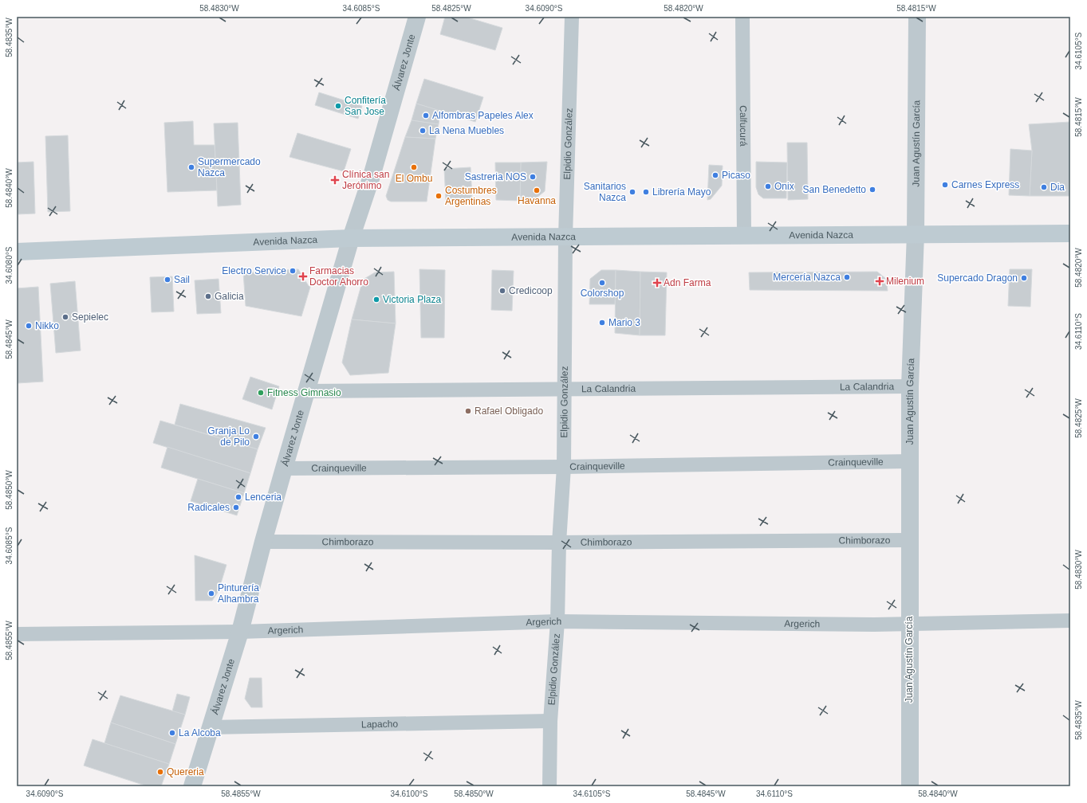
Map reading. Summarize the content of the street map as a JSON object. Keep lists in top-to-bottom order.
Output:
{
  "streets": {
    "main road": ["Avenida Nazca"],
    "street": [
      "Álvarez Jonte",
      "Calfucurá",
      "Elpidio González",
      "Juan Agustín García",
      "La Calandria",
      "Crainqueville",
      "Chimborazo",
      "Argerich",
      "Lapacho"
    ]
  },
  "crossings": [
    ["Álvarez Jonte", "Avenida Nazca"],
    ["Álvarez Jonte", "La Calandria"],
    ["Álvarez Jonte", "Crainqueville"],
    ["Álvarez Jonte", "Chimborazo"],
    ["Álvarez Jonte", "Argerich"],
    ["Álvarez Jonte", "Lapacho"],
    ["Calfucurá", "Avenida Nazca"],
    ["Elpidio González", "Avenida Nazca"],
    ["Elpidio González", "La Calandria"],
    ["Elpidio González", "Crainqueville"],
    ["Elpidio González", "Chimborazo"],
    ["Elpidio González", "Argerich"],
    ["Elpidio González", "Lapacho"],
    ["Juan Agustín García", "Avenida Nazca"],
    ["Juan Agustín García", "La Calandria"],
    ["Juan Agustín García", "Crainqueville"],
    ["Juan Agustín García", "Chimborazo"],
    ["Juan Agustín García", "Argerich"]
  ],
  "places": {
    "other": [
      "Confitería San Jose",
      "Alfombras Papeles Alex",
      "La Nena Muebles",
      "Supermercado Nazca",
      "El Ombu",
      "Picaso",
      "Sastreria NOS",
      "Carnes Express",
      "Onix",
      "Dia",
      "San Benedetto",
      "Havanna",
      "Sanitarios Nazca",
      "Librería Mayo",
      "Costumbres Argentinas",
      "Electro Service",
      "Mercería Nazca",
      "Supercado Dragon",
      "Sail",
      "Colorshop",
      "Credicoop",
      "Galicia",
      "Victoria Plaza",
      "Sepielec",
      "Mario 3",
      "Nikko",
      "Fitness Gimnasio",
      "Rafael Obligado",
      "Granja Lo de Pilo",
      "Lenceria",
      "Radicales",
      "Pinturería Alhambra",
      "La Alcoba",
      "Quereria"
    ],
    "health": [
      "Clínica san Jerónimo",
      "Farmacias Doctor Ahorro",
      "Milenium",
      "Adn Farma"
    ]
  },
  "coordinates": [
    "58.4830°W",
    "34.6085°S",
    "58.4825°W",
    "34.6090°S",
    "58.4820°W",
    "58.4815°W",
    "58.4835°W",
    "34.6105°S",
    "58.4840°W",
    "34.6080°S",
    "34.6110°S",
    "58.4845°W",
    "58.4850°W",
    "58.4855°W",
    "34.6100°S"
  ]
}
